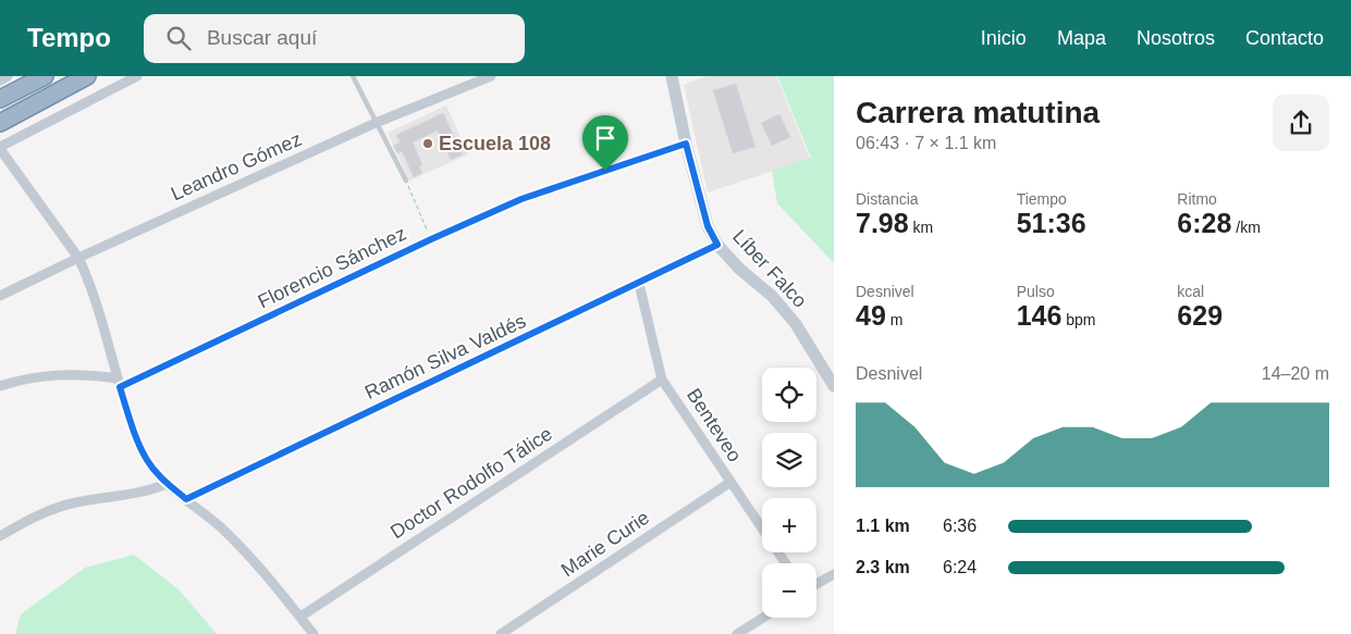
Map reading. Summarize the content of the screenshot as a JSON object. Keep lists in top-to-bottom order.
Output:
{
  "streets": {
    "street": [
      "Leandro Gómez",
      "Florencio Sánchez",
      "Líber Falco",
      "Ramón Silva Valdés",
      "Benteveo",
      "Doctor Rodolfo Tálice",
      "Marie Curie"
    ]
  },
  "crossings": [
    ["Florencio Sánchez", "Líber Falco"],
    ["Líber Falco", "Ramón Silva Valdés"],
    ["Ramón Silva Valdés", "Benteveo"],
    ["Benteveo", "Doctor Rodolfo Tálice"],
    ["Benteveo", "Marie Curie"]
  ],
  "places": ["Escuela 108"],
  "page": {
    "header": "Tempo",
    "search": "Buscar aquí",
    "nav": [
      "Inicio",
      "Mapa",
      "Nosotros",
      "Contacto"
    ],
    "heading": ["Carrera matutina", "06:43 · 7 × 1.1 km"],
    "stats": [
      ["Distancia", "7.98 km"],
      ["Tiempo", "51:36"],
      ["Ritmo", "6:28 /km"],
      ["Desnivel", "49 m"],
      ["Pulso", "146 bpm"],
      ["kcal", "629"]
    ],
    "chart": ["Desnivel", "14–20 m"],
    "map_buttons": ["+", "−"],
    "list": [
      {
        "name": "1.1 km",
        "note": "6:36"
      },
      {
        "name": "2.3 km",
        "note": "6:24"
      }
    ]
  }
}
